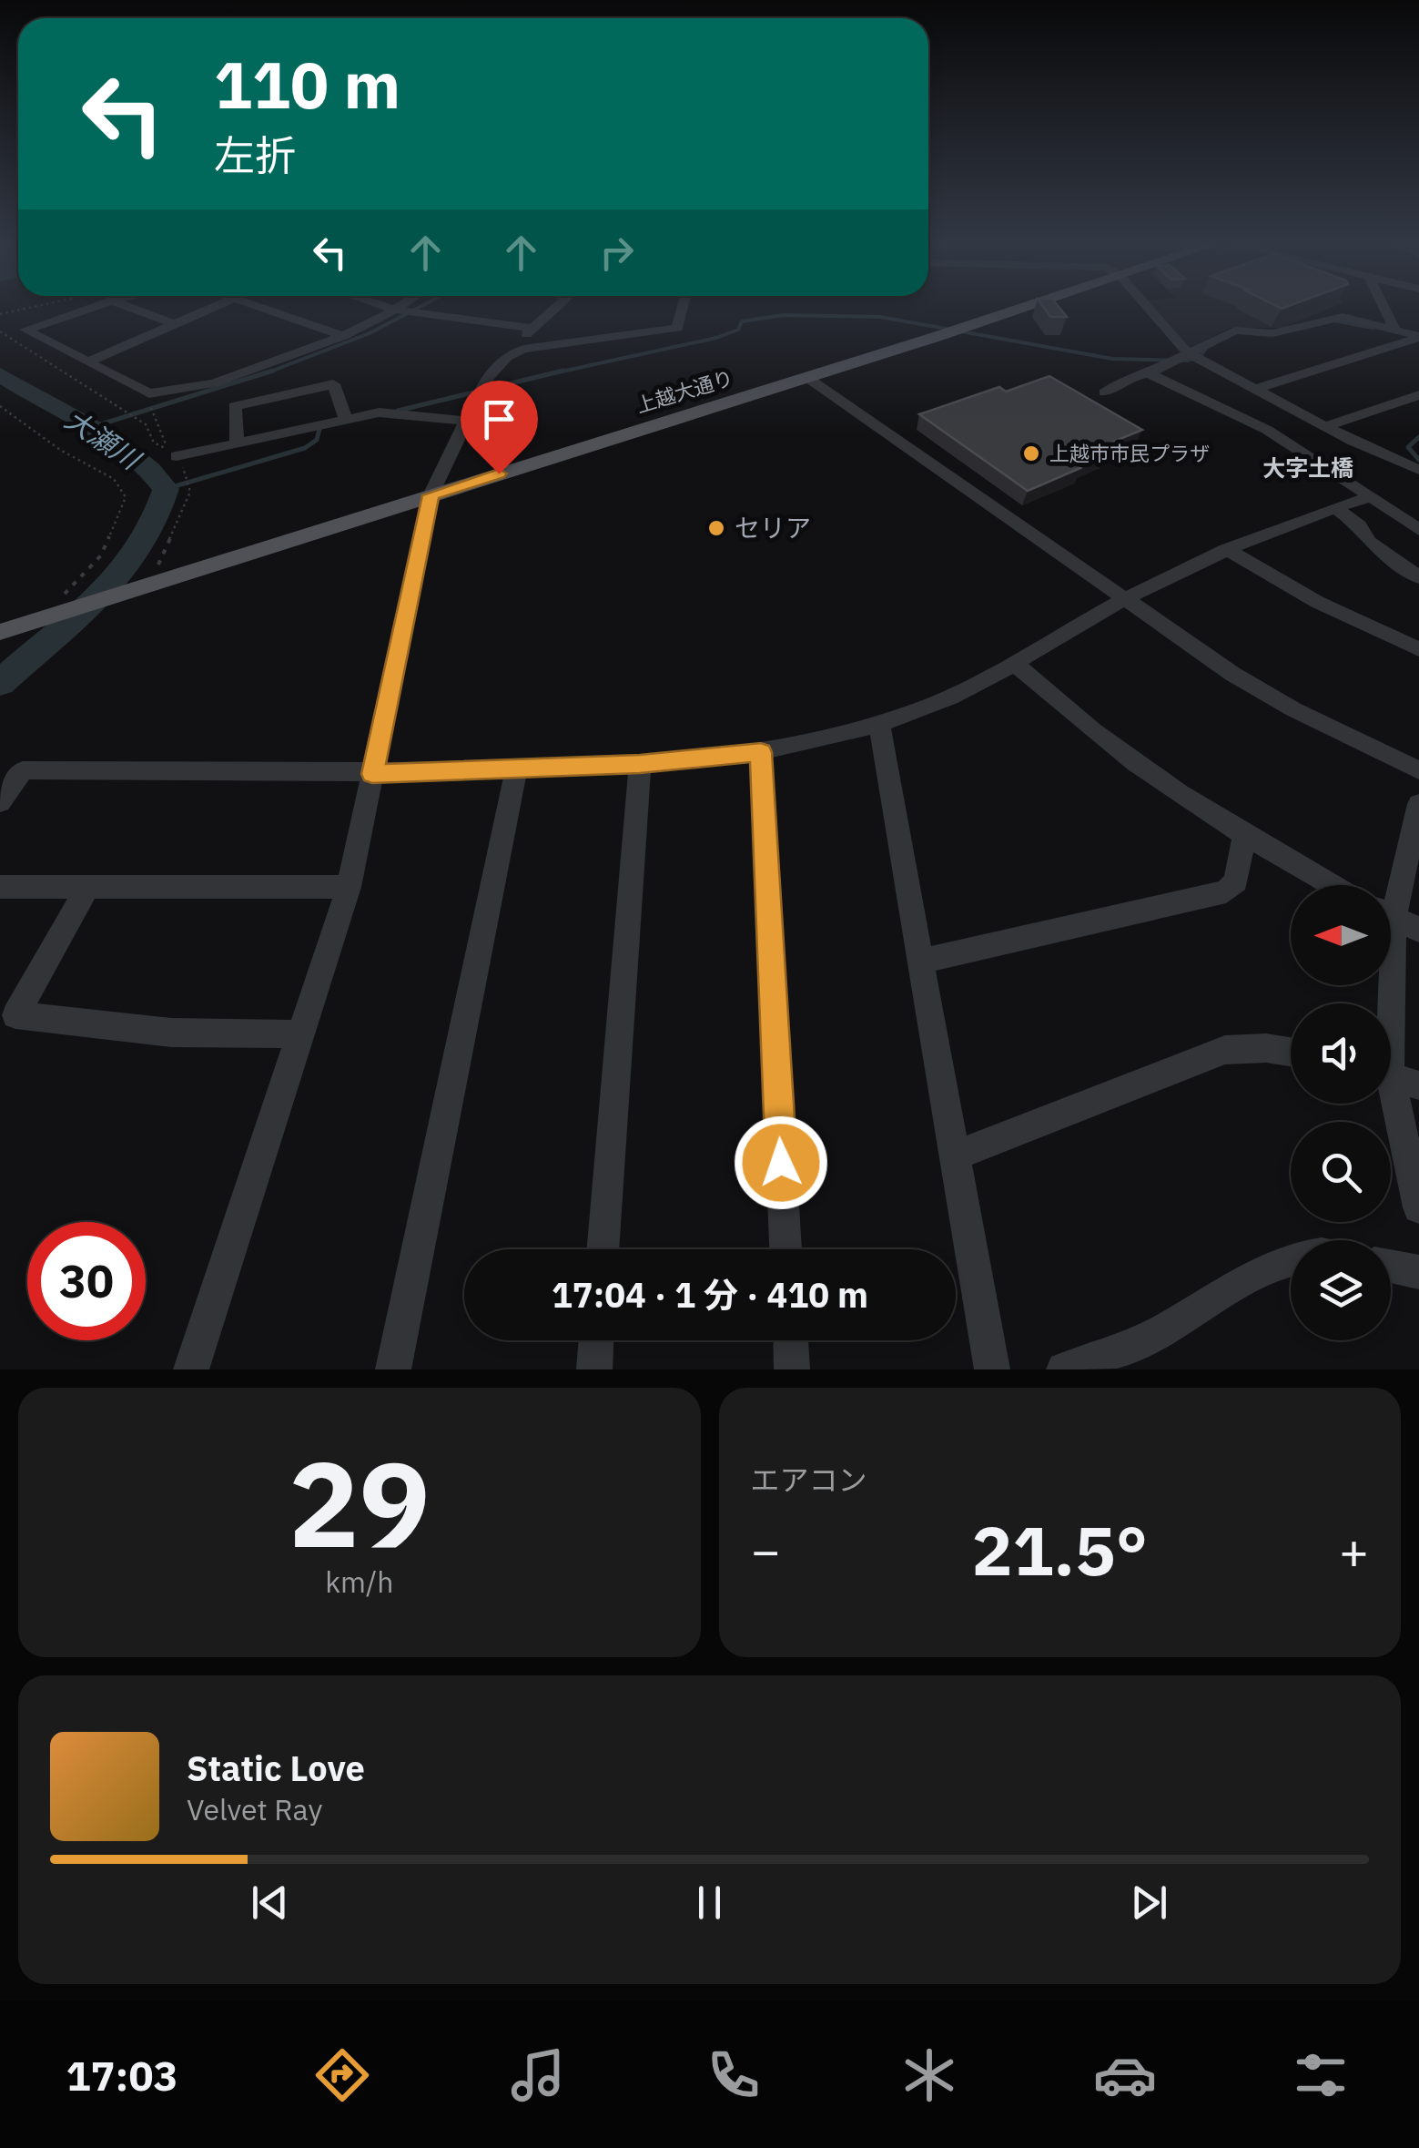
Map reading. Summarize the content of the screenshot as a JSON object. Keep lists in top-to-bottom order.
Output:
{
  "streets": {
    "main road": ["上越大通り"]
  },
  "districts": ["大字土橋"],
  "water": ["大瀬川"],
  "places": ["上越市市民プラザ", "セリア"],
  "north": "left",
  "page": {
    "turn": ["110 m", "左折"],
    "limit": "30",
    "trip": "17:04 · 1 分 · 410 m",
    "tile": [
      ["29", "km/h"],
      "エアコン"
    ],
    "heat": ["−", "21.5°", "+"],
    "song": ["Static Love", "Velvet Ray"],
    "tabs": "17:03"
  }
}
